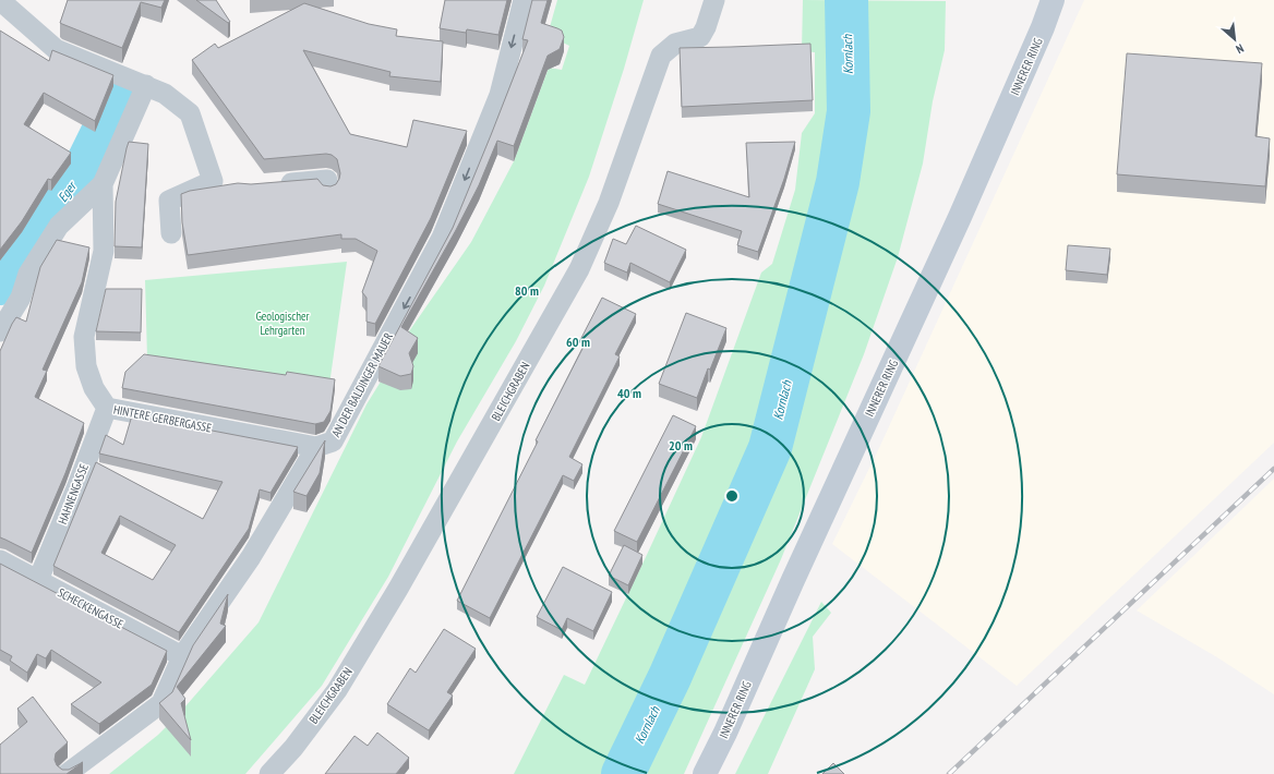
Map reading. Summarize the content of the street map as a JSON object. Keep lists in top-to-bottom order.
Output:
{
  "streets": {
    "main road": ["INNERER RING"],
    "street": [
      "AN DER BALDINGER MAUER",
      "BLEICHGRABEN",
      "HINTERE GERBERGASSE",
      "HAHNENGASSE",
      "SCHECKENGASSE"
    ]
  },
  "crossings": [
    ["AN DER BALDINGER MAUER", "HINTERE GERBERGASSE"],
    ["HINTERE GERBERGASSE", "HAHNENGASSE"],
    ["HAHNENGASSE", "SCHECKENGASSE"]
  ],
  "one_way": ["AN DER BALDINGER MAUER"],
  "water": ["Kornlach", "Eger"],
  "parks": ["Geologischer Lehrgarten"],
  "north": "bottom right",
  "rings": [
    "80 m",
    "60 m",
    "40 m",
    "20 m"
  ]
}
